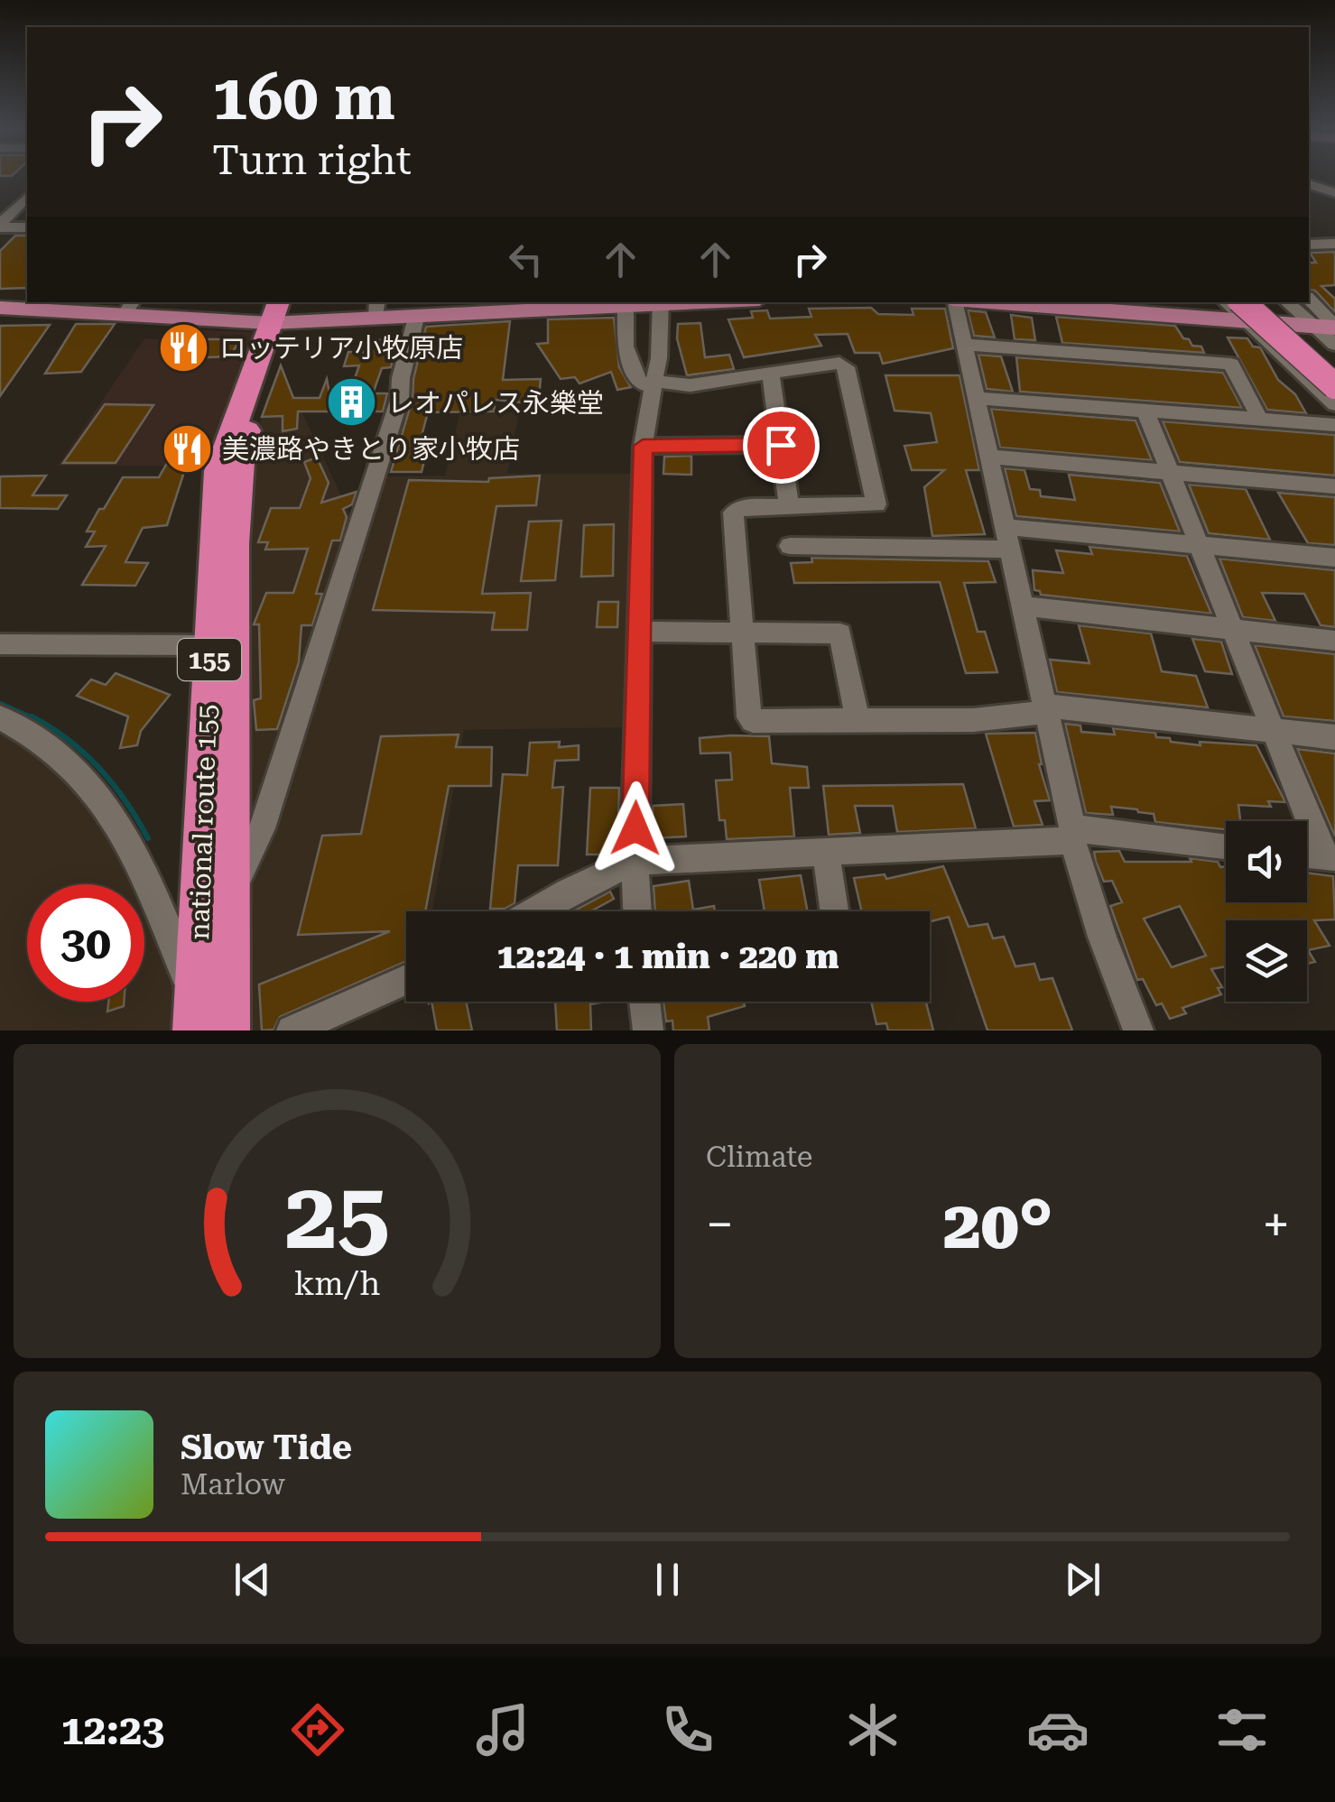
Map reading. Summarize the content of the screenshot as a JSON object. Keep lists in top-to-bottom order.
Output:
{
  "streets": {
    "highway": ["155", "national route 155"]
  },
  "places": {
    "restaurant": ["ロッテリア小牧原店", "美濃路やきとり家小牧店"],
    "building": ["レオパレス永樂堂"]
  },
  "page": {
    "turn": ["160 m", "Turn right"],
    "limit": "30",
    "trip": "12:24 · 1 min · 220 m",
    "tile": "Climate",
    "heat": ["−", "20°", "+"],
    "song": ["Slow Tide", "Marlow"],
    "tabs": "12:23",
    "gauge": ["25", "km/h"]
  }
}
